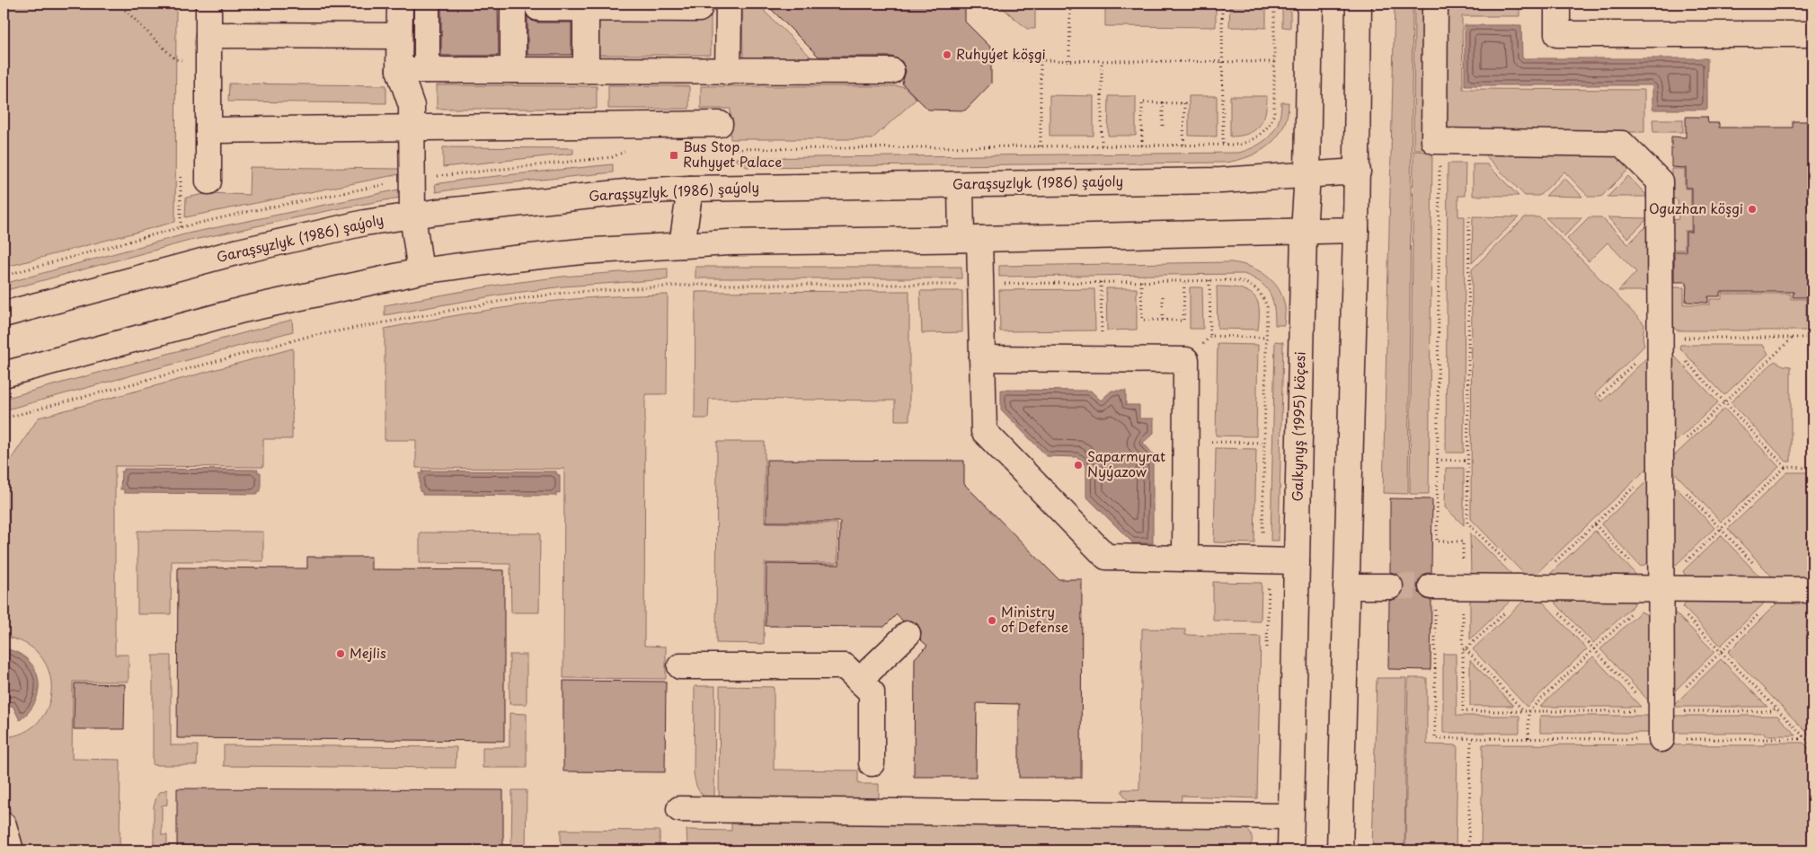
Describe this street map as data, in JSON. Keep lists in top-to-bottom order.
{
  "streets": {
    "main road": ["Garaşsyzlyk (1986) şaýoly", "Galkynyş (1995) köçesi"]
  },
  "crossings": [
    ["Garaşsyzlyk (1986) şaýoly", "Galkynyş (1995) köçesi"]
  ],
  "places": {
    "other": [
      "Ruhyýet köşgi",
      "Oguzhan köşgi",
      "Saparmyrat Nyýazow",
      "Ministry of Defense",
      "Mejlis"
    ],
    "transit": ["Bus Stop Ruhyyet Palace"]
  }
}
